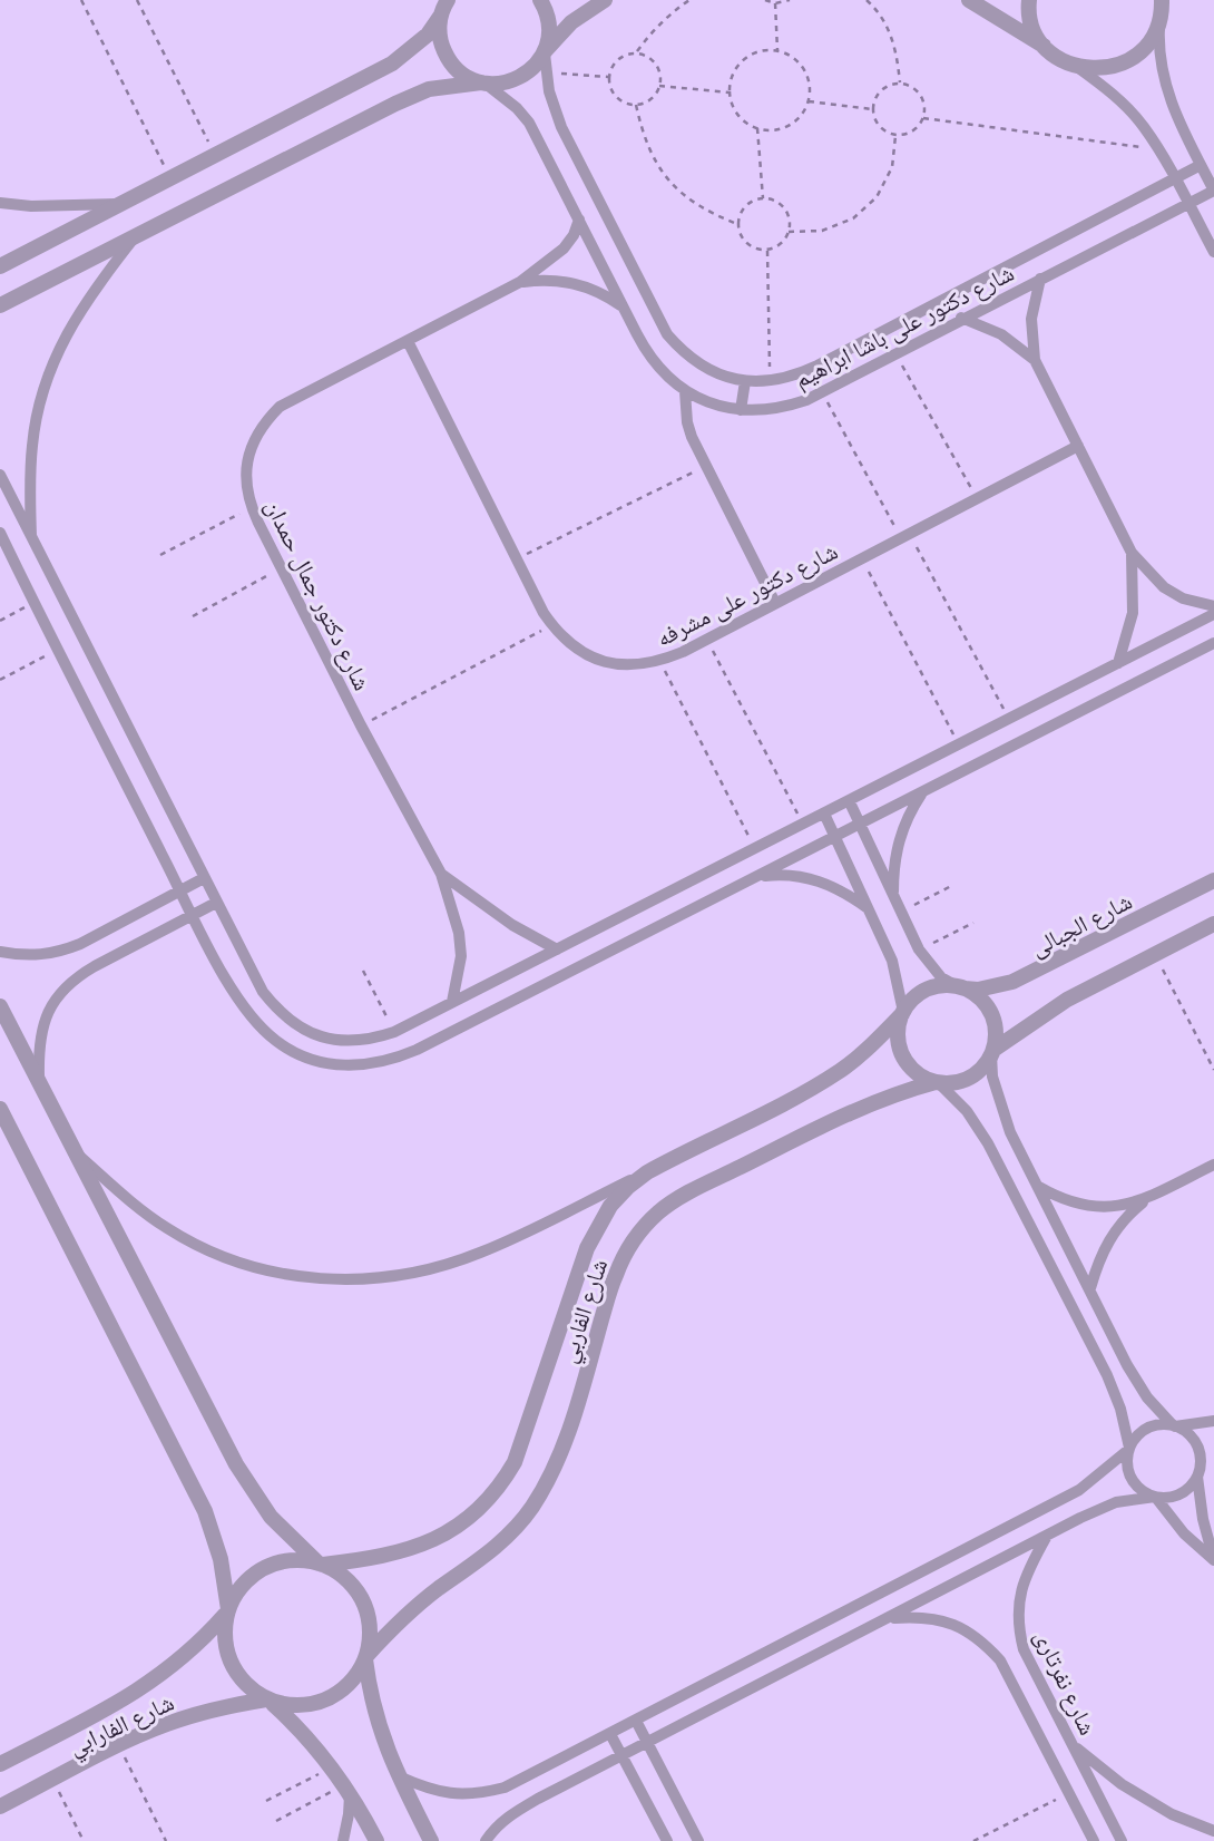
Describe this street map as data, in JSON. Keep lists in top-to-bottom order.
{
  "streets": {
    "street": [
      "شارع دكتور على باشا ابراهيم",
      "شارع دكتور على مشرفه",
      "شارع دكتور جمال حمدان",
      "شارع الجبالى",
      "شارع الفاربي",
      "شارع نفرتارى",
      "شارع الفارابي"
    ]
  },
  "crossings": [
    ["شارع دكتور على باشا ابراهيم", "شارع دكتور جمال حمدان"],
    ["شارع دكتور على مشرفه", "شارع دكتور جمال حمدان"],
    ["شارع الجبالى", "شارع الفاربي"],
    ["شارع الفاربي", "شارع الفارابي"]
  ]
}
